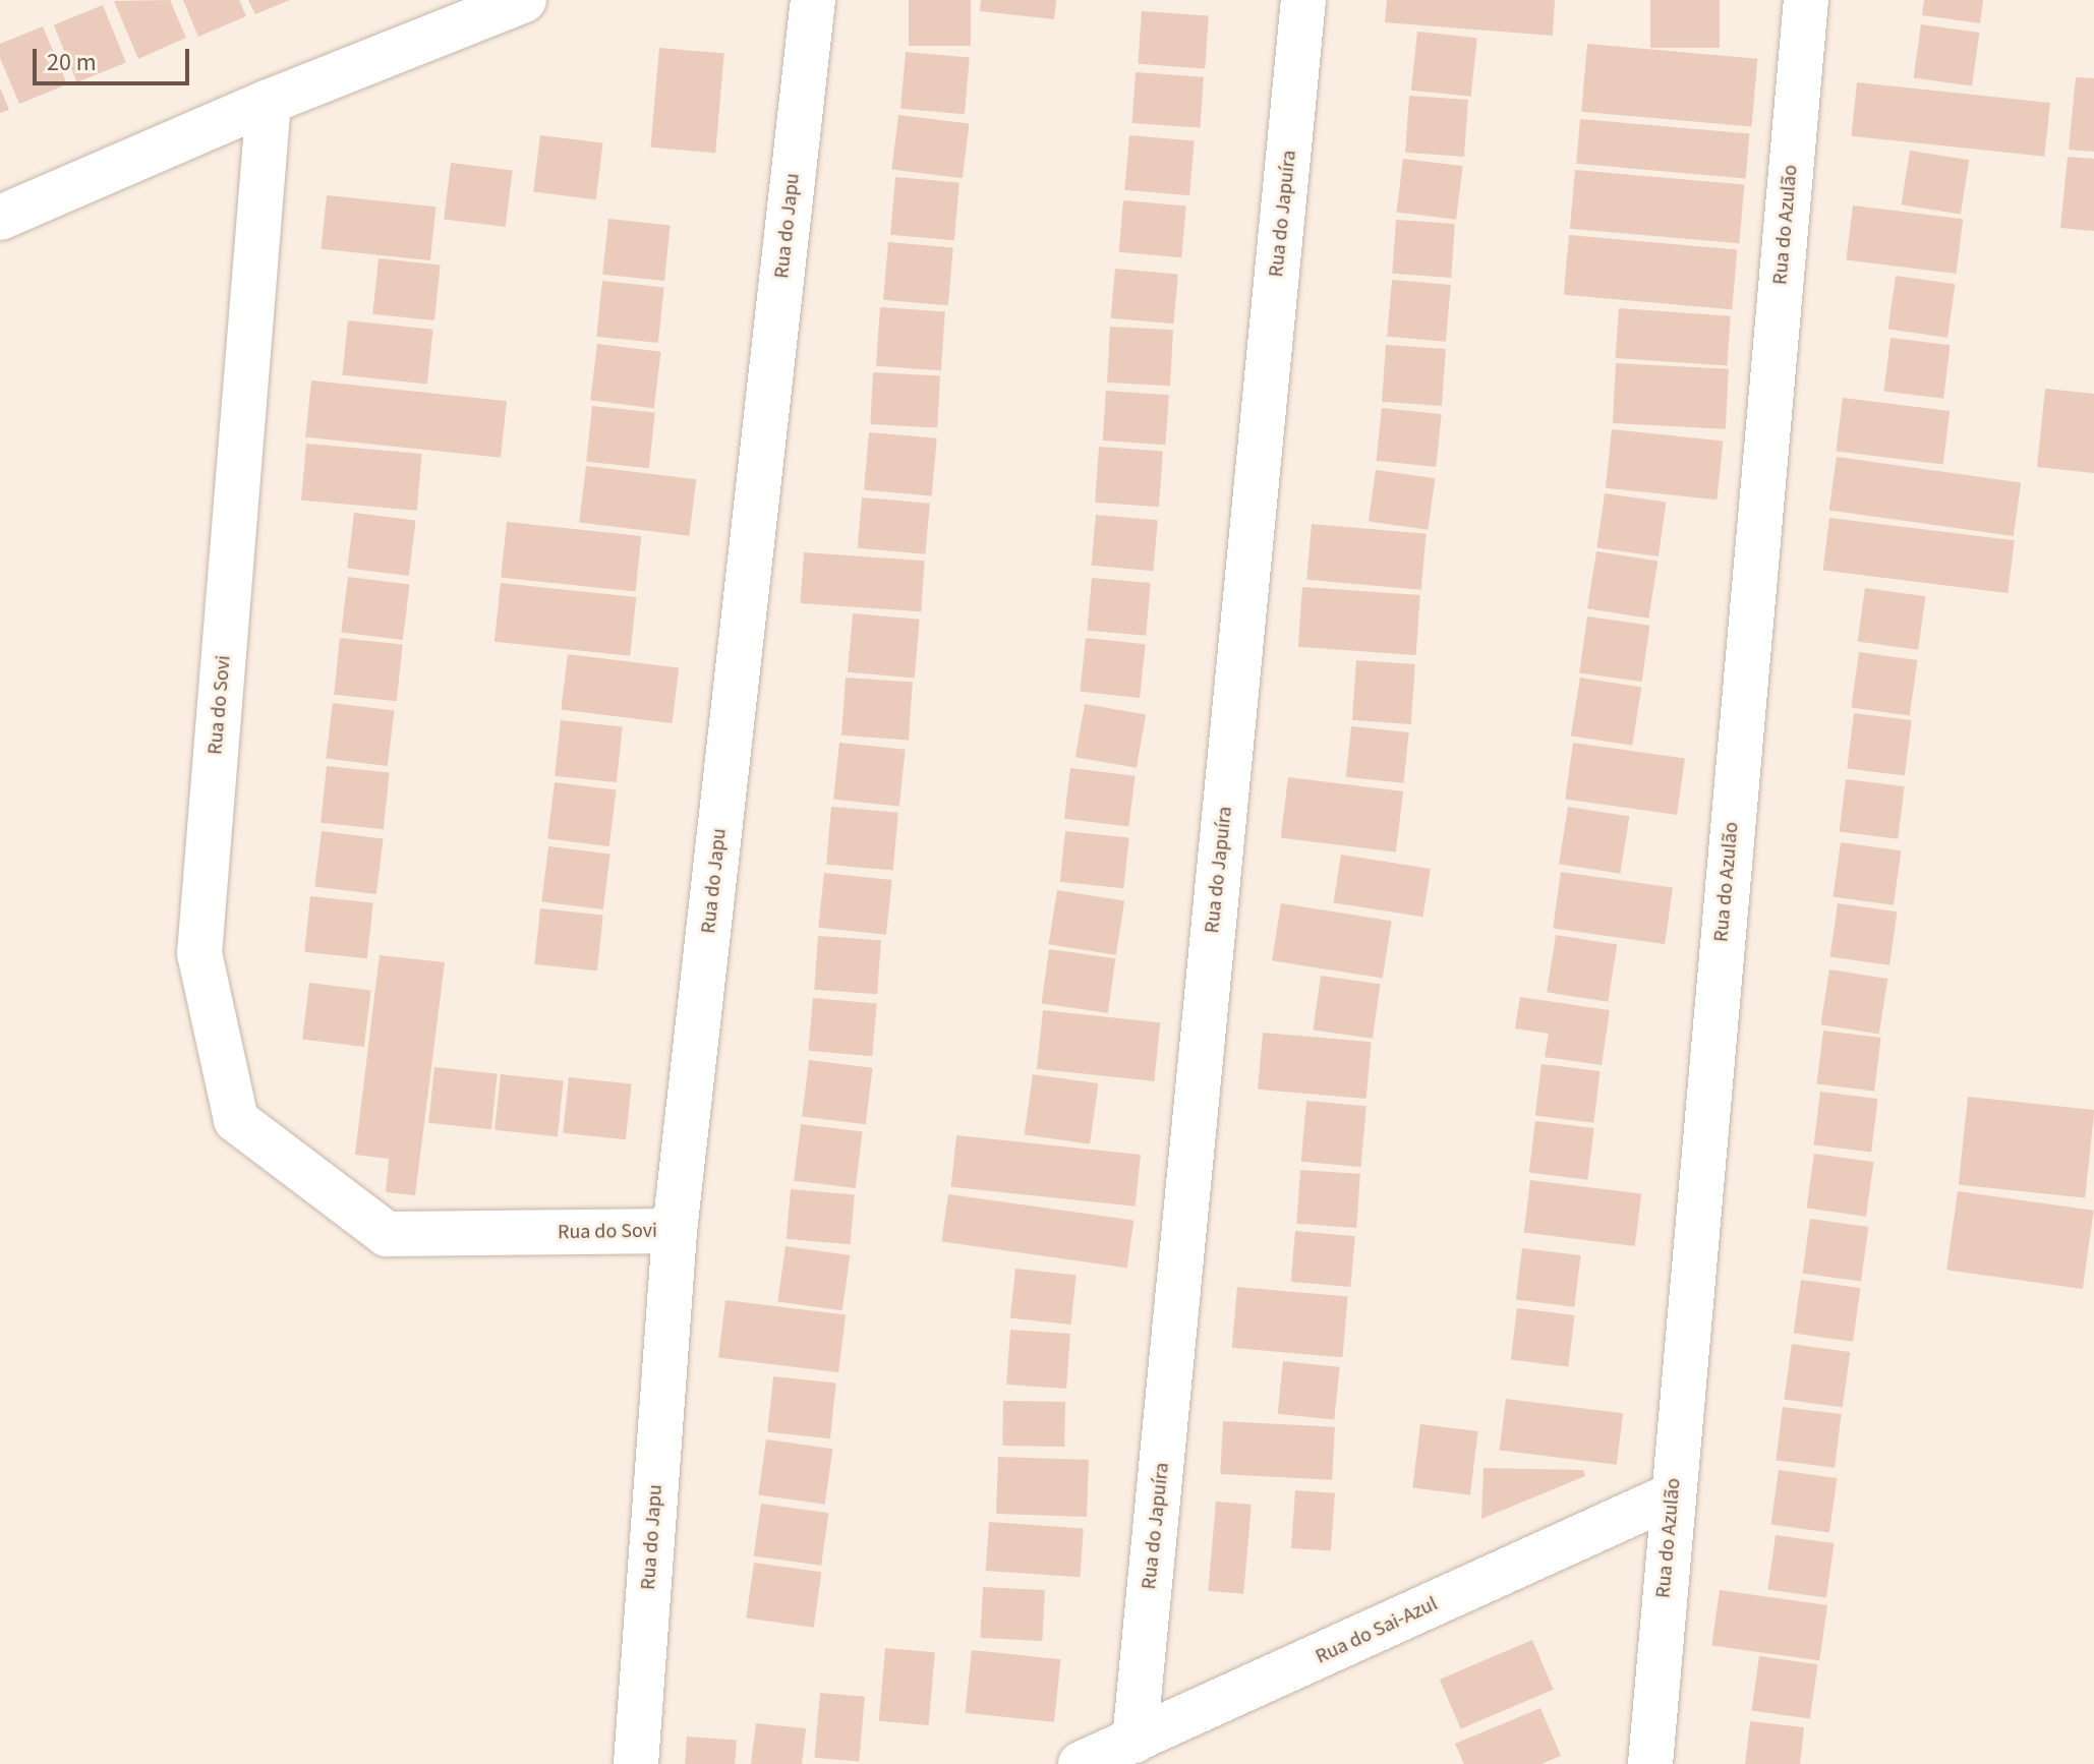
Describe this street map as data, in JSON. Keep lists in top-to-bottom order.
{
  "streets": {
    "street": [
      "Rua do Japuíra",
      "Rua do Azulão",
      "Rua do Japu",
      "Rua do Sovi",
      "Rua do Sai-Azul"
    ]
  },
  "crossings": [
    ["Rua do Japuíra", "Rua do Sai-Azul"],
    ["Rua do Azulão", "Rua do Sai-Azul"],
    ["Rua do Japu", "Rua do Sovi"]
  ],
  "scale_bar": "20 m"
}
